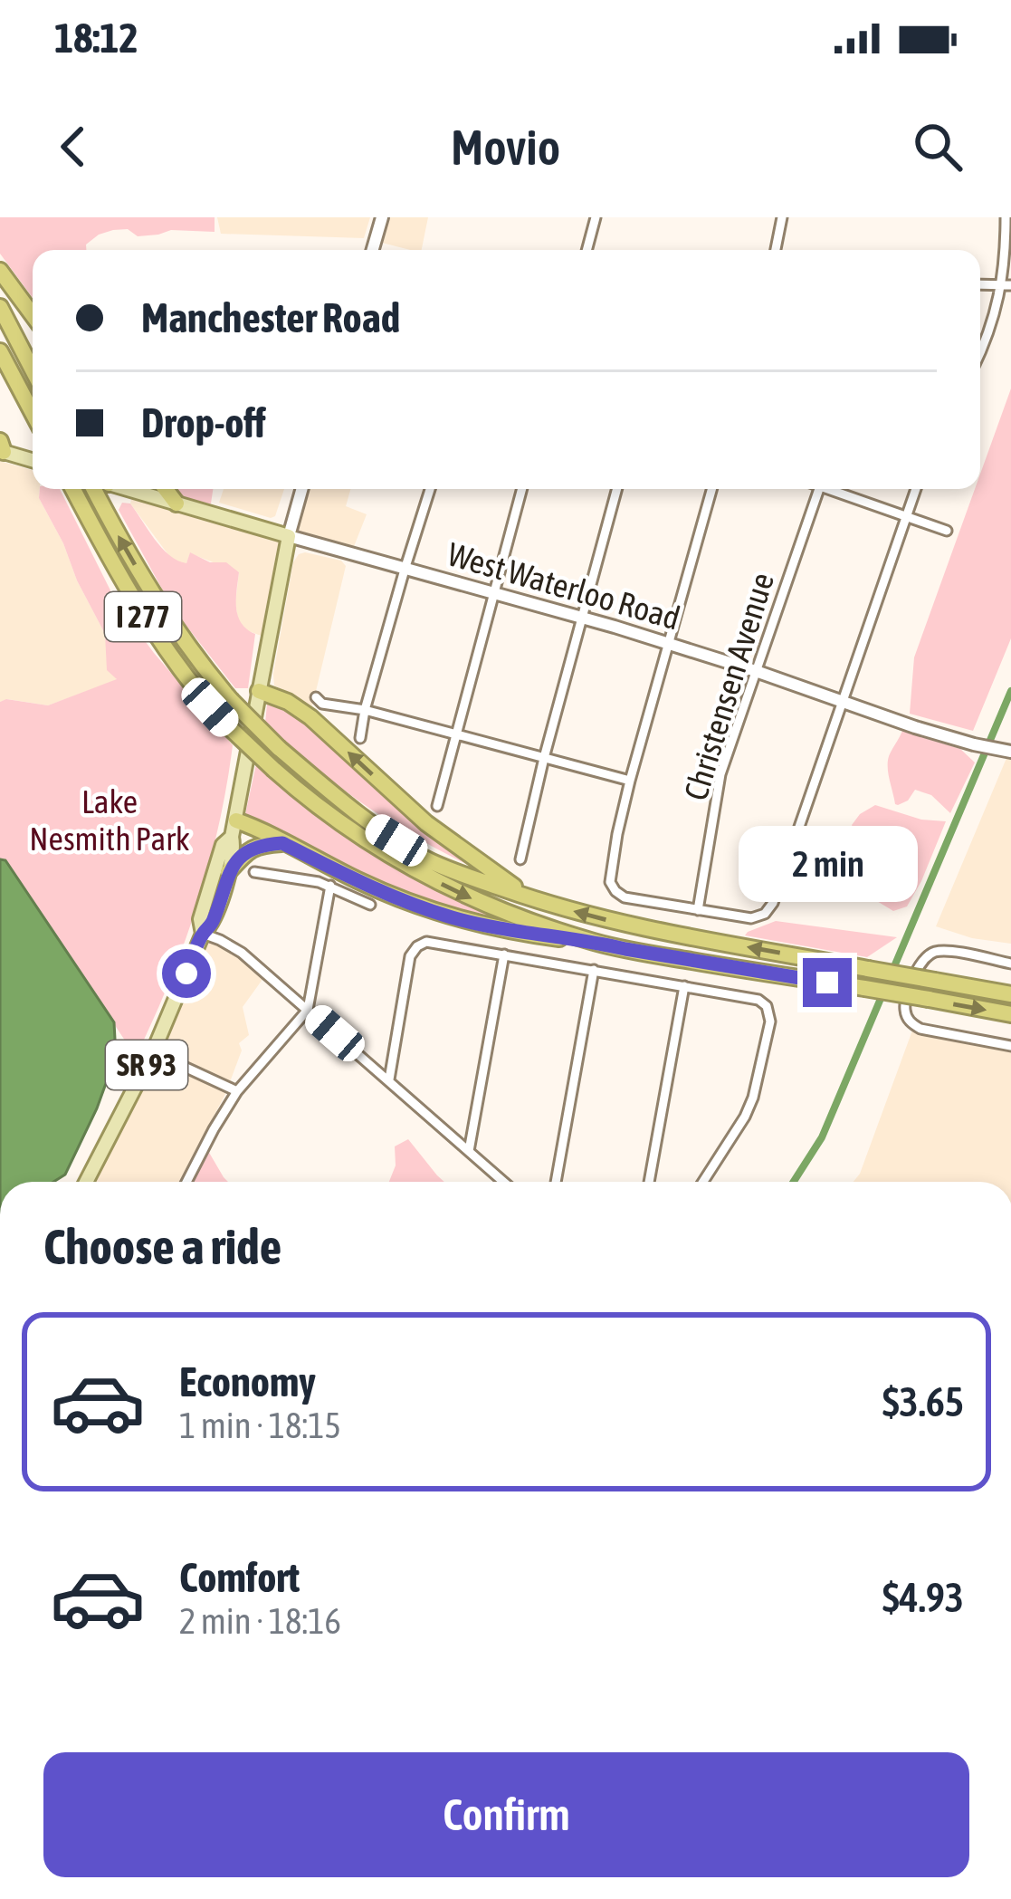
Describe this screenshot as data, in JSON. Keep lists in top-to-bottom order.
{
  "streets": {
    "highway": ["I 277"],
    "main road": ["West Waterloo Road", "SR 93"],
    "street": ["Christensen Avenue"]
  },
  "crossings": [
    ["West Waterloo Road", "Christensen Avenue"],
    ["West Waterloo Road", "SR 93"]
  ],
  "parks": ["Lake Nesmith Park"],
  "page": {
    "status": "18:12",
    "header": "Movio",
    "banner": ["Manchester Road", "Drop-off"],
    "bubble": "2 min",
    "heading": "Choose a ride",
    "list": [
      {
        "name": "Economy",
        "note": "1 min · 18:15",
        "value": "$3.65"
      },
      {
        "name": "Comfort",
        "note": "2 min · 18:16",
        "value": "$4.93"
      }
    ],
    "buttons": "Confirm"
  }
}
